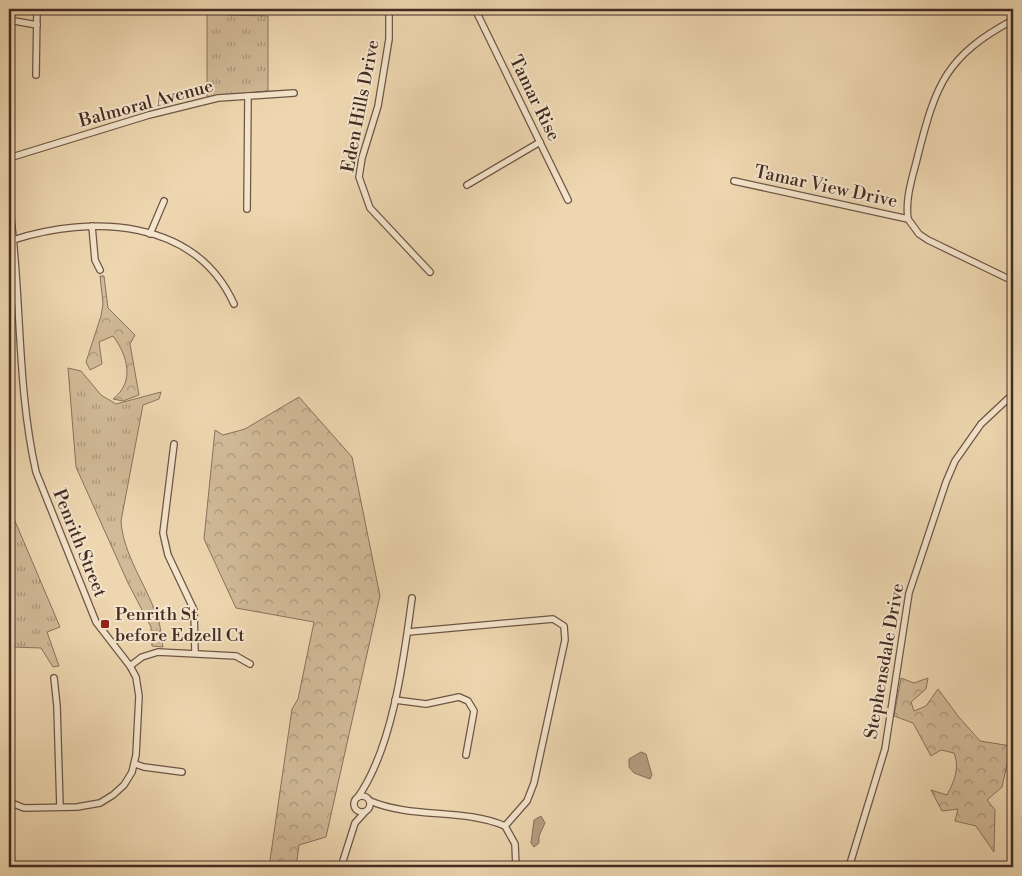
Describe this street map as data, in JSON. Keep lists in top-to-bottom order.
{
  "streets": {
    "street": [
      "Tamar Rise",
      "Balmoral Avenue",
      "Eden Hills Drive",
      "Tamar View Drive",
      "Penrith Street",
      "Stephensdale Drive"
    ]
  },
  "places": {
    "transit": ["Penrith St before Edzell Ct"]
  }
}
